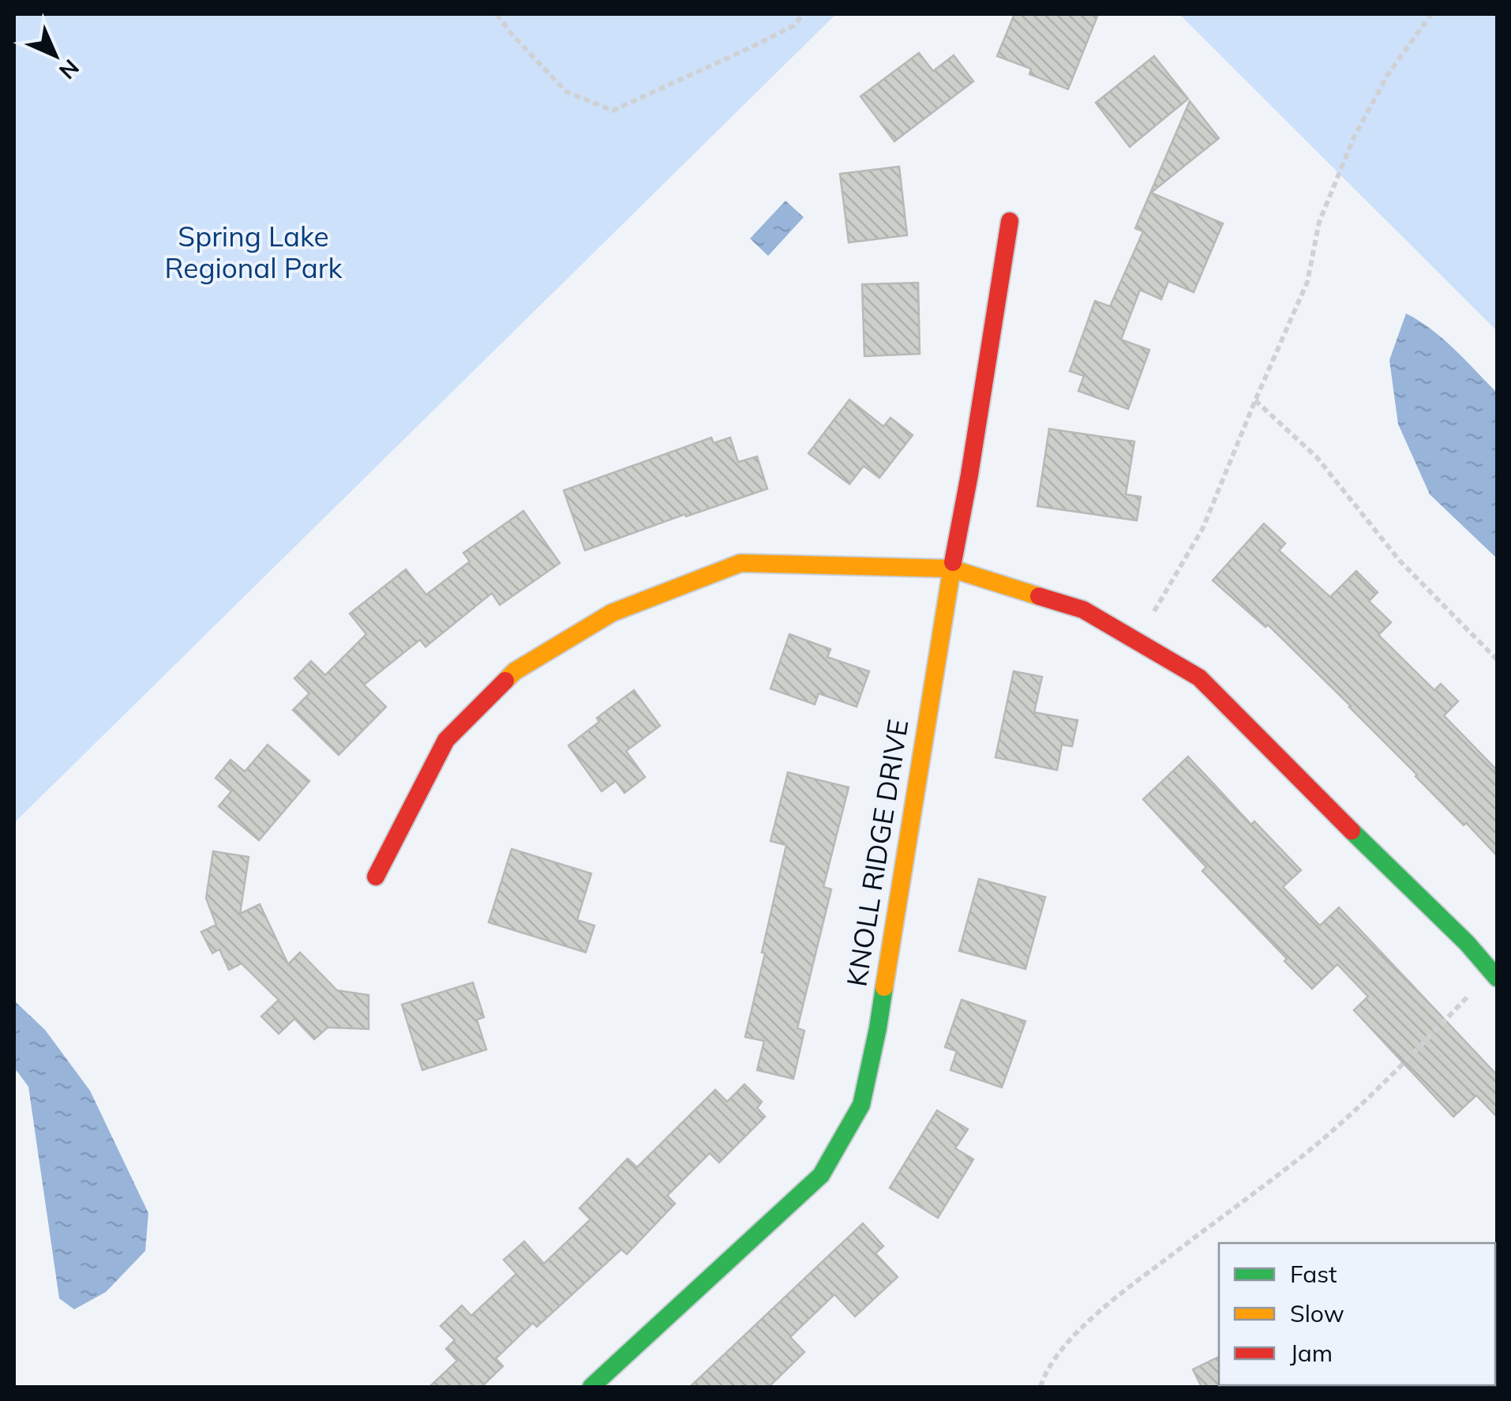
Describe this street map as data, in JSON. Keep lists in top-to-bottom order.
{
  "streets": {
    "street": ["KNOLL RIDGE DRIVE"]
  },
  "parks": ["Spring Lake Regional Park"],
  "legend": ["Fast", "Slow", "Jam"],
  "north": "bottom right"
}
